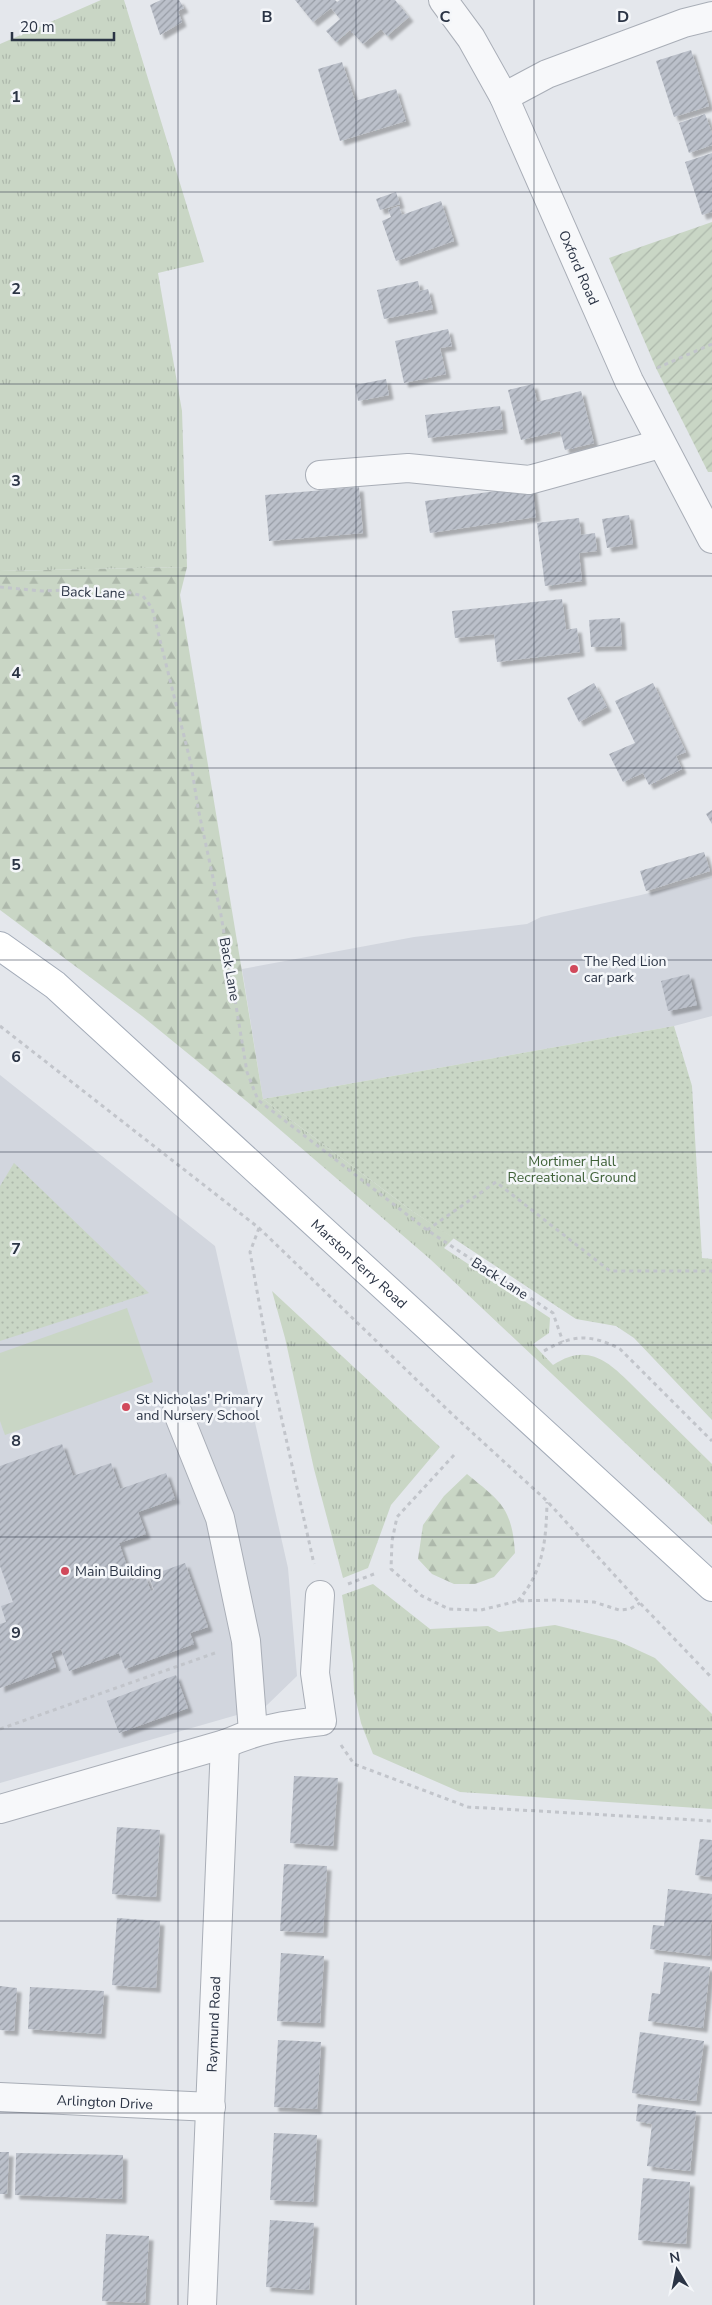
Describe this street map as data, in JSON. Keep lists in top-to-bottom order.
{
  "streets": {
    "main road": ["Marston Ferry Road"],
    "street": ["Oxford Road", "Raymund Road", "Arlington Drive"],
    "path": ["Back Lane"]
  },
  "crossings": [
    ["Raymund Road", "Arlington Drive"]
  ],
  "parks": ["Mortimer Hall Recreational Ground"],
  "places": ["The Red Lion car park", "St Nicholas' Primary and Nursery School", "Main Building"],
  "scale_bar": "20 m",
  "north": "top",
  "grid": {
    "columns": ["B", "C", "D"],
    "rows": [
      "1",
      "2",
      "3",
      "4",
      "5",
      "6",
      "7",
      "8",
      "9"
    ]
  }
}
